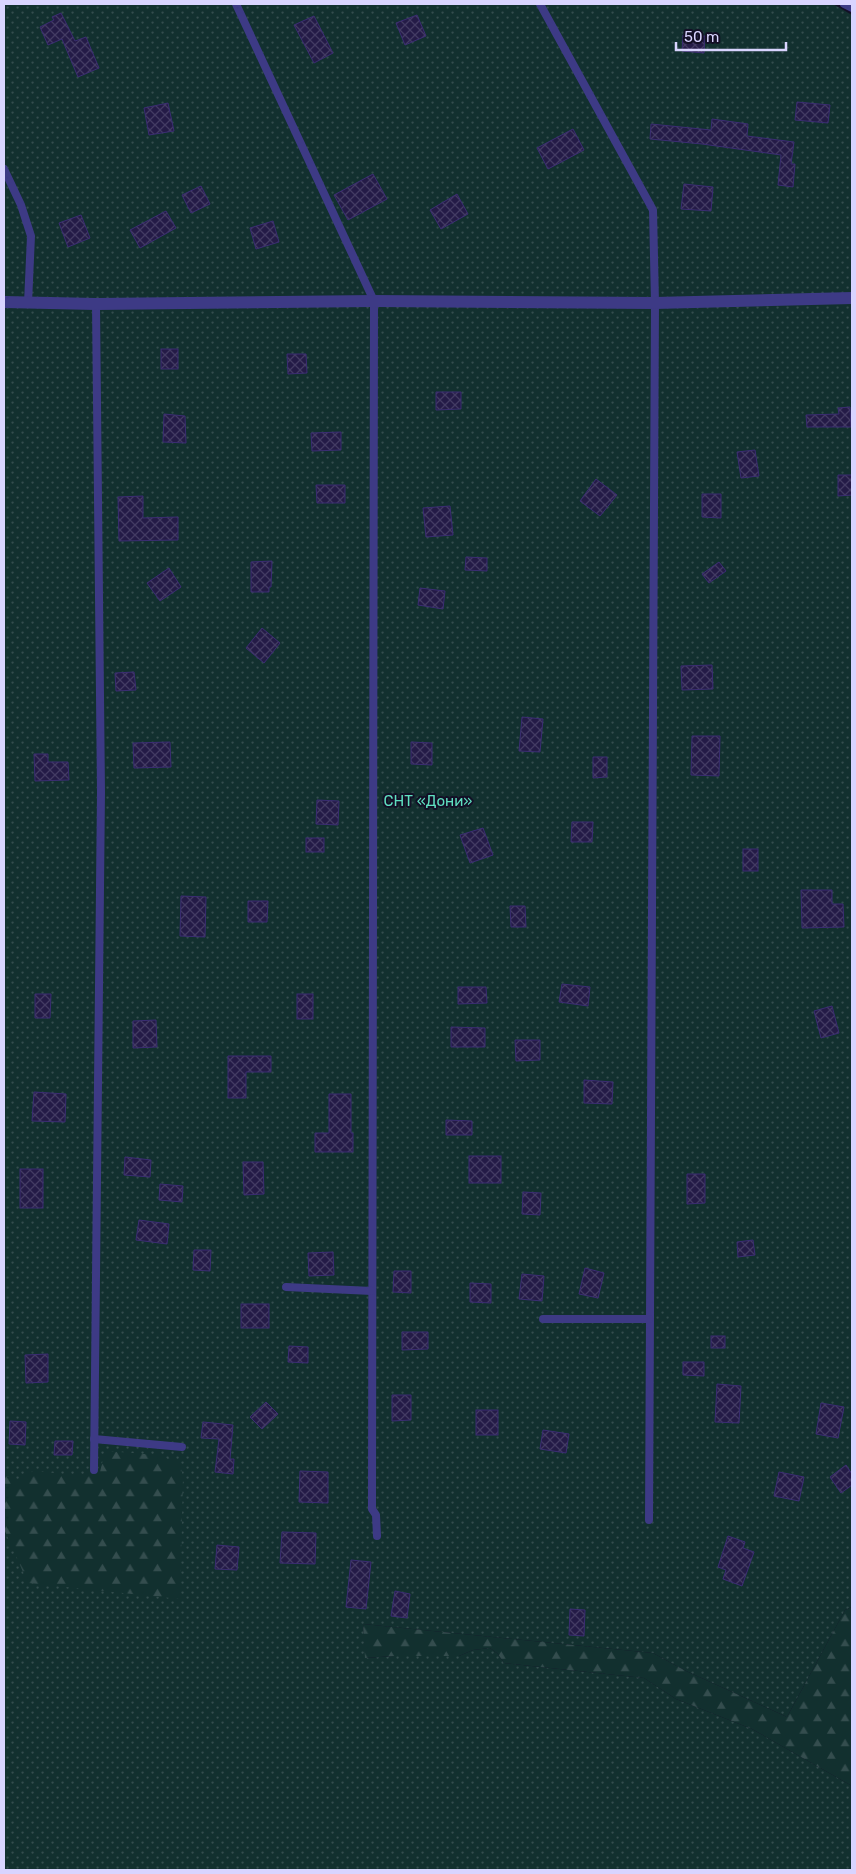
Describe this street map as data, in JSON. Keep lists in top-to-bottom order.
{
  "parks": ["СНТ «Дони»"],
  "scale_bar": "50 m"
}
